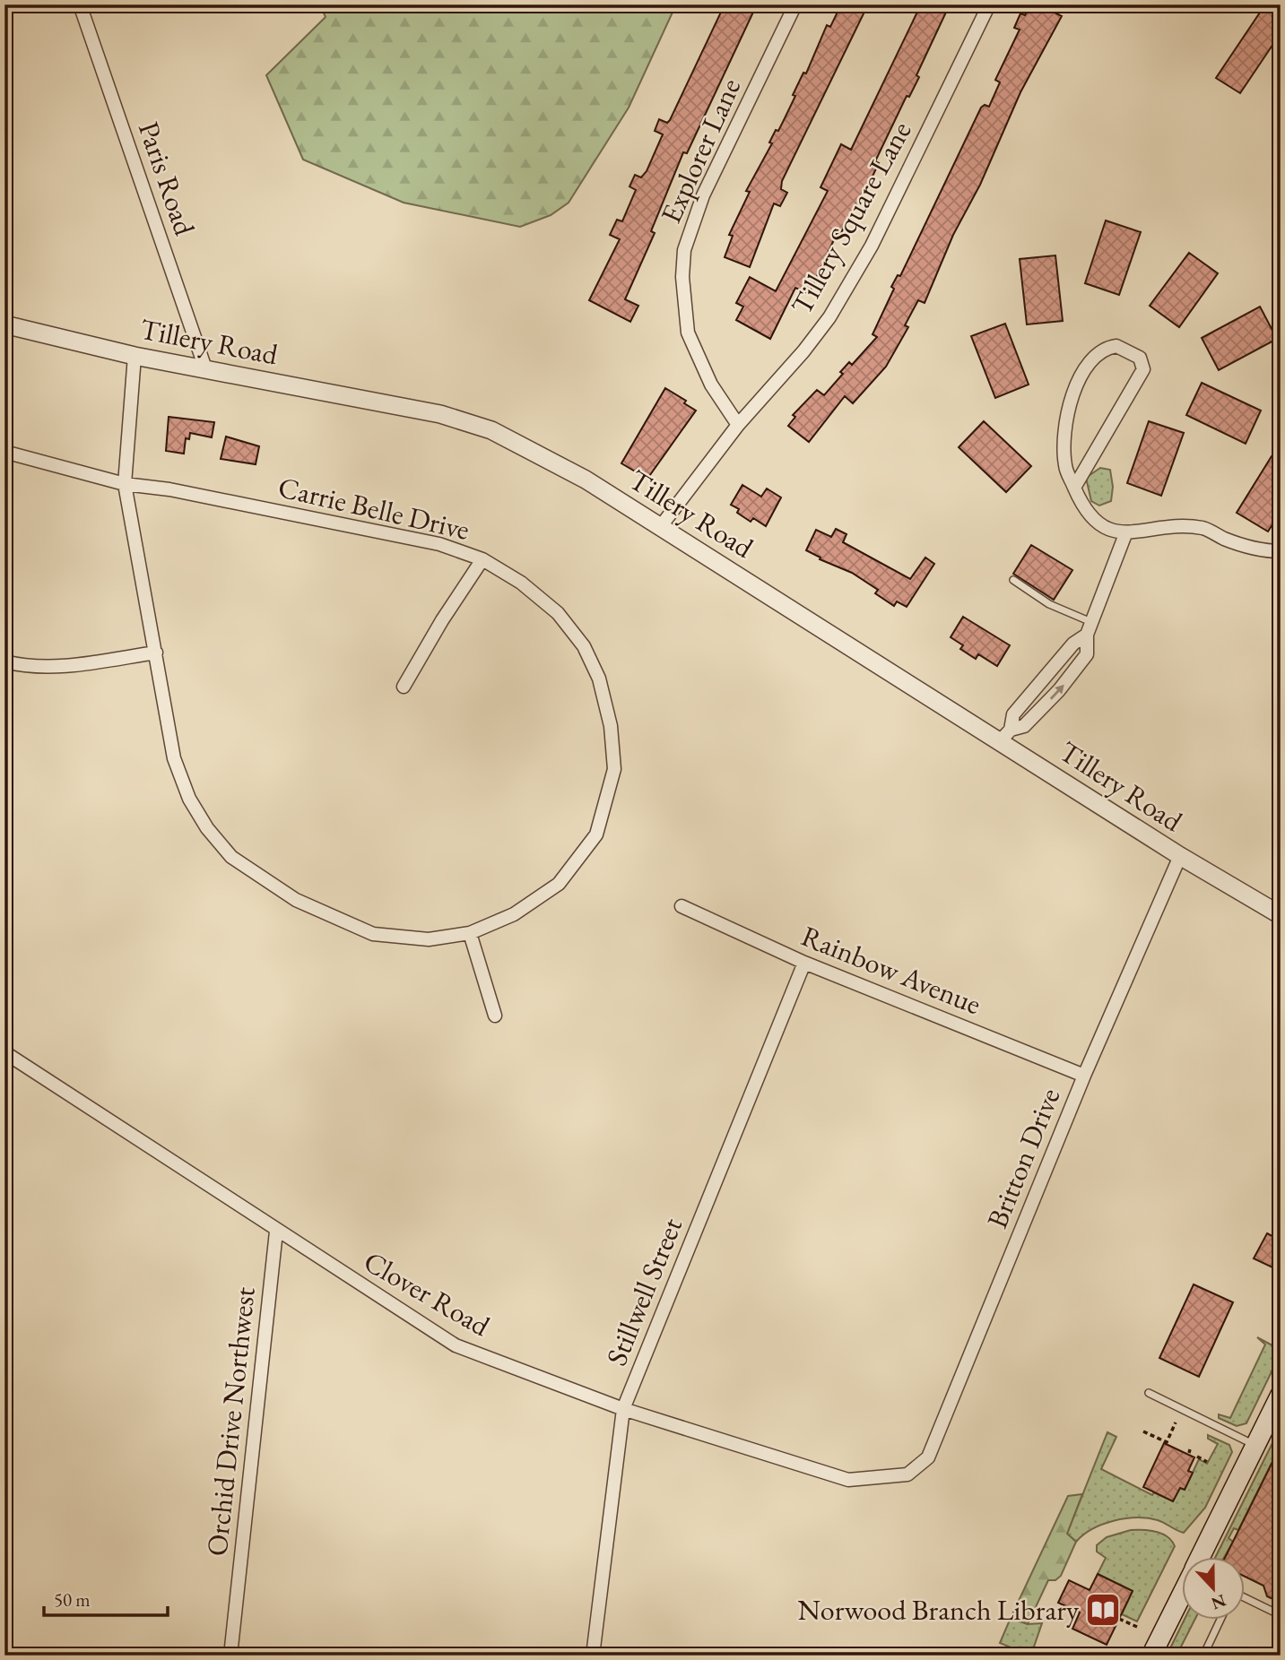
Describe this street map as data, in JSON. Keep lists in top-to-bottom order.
{
  "streets": {
    "street": [
      "Explorer Lane",
      "Paris Road",
      "Tillery Square Lane",
      "Tillery Road",
      "Carrie Belle Drive",
      "Rainbow Avenue",
      "Britton Drive",
      "Stillwell Street",
      "Clover Road",
      "Orchid Drive Northwest"
    ]
  },
  "crossings": [
    ["Explorer Lane", "Tillery Square Lane"],
    ["Paris Road", "Tillery Road"],
    ["Tillery Square Lane", "Tillery Road"],
    ["Tillery Road", "Carrie Belle Drive"],
    ["Tillery Road", "Britton Drive"],
    ["Rainbow Avenue", "Britton Drive"],
    ["Rainbow Avenue", "Stillwell Street"],
    ["Britton Drive", "Clover Road"],
    ["Stillwell Street", "Clover Road"],
    ["Clover Road", "Orchid Drive Northwest"]
  ],
  "places": {
    "library": ["Norwood Branch Library"]
  },
  "scale_bar": "50 m",
  "north": "bottom"
}
